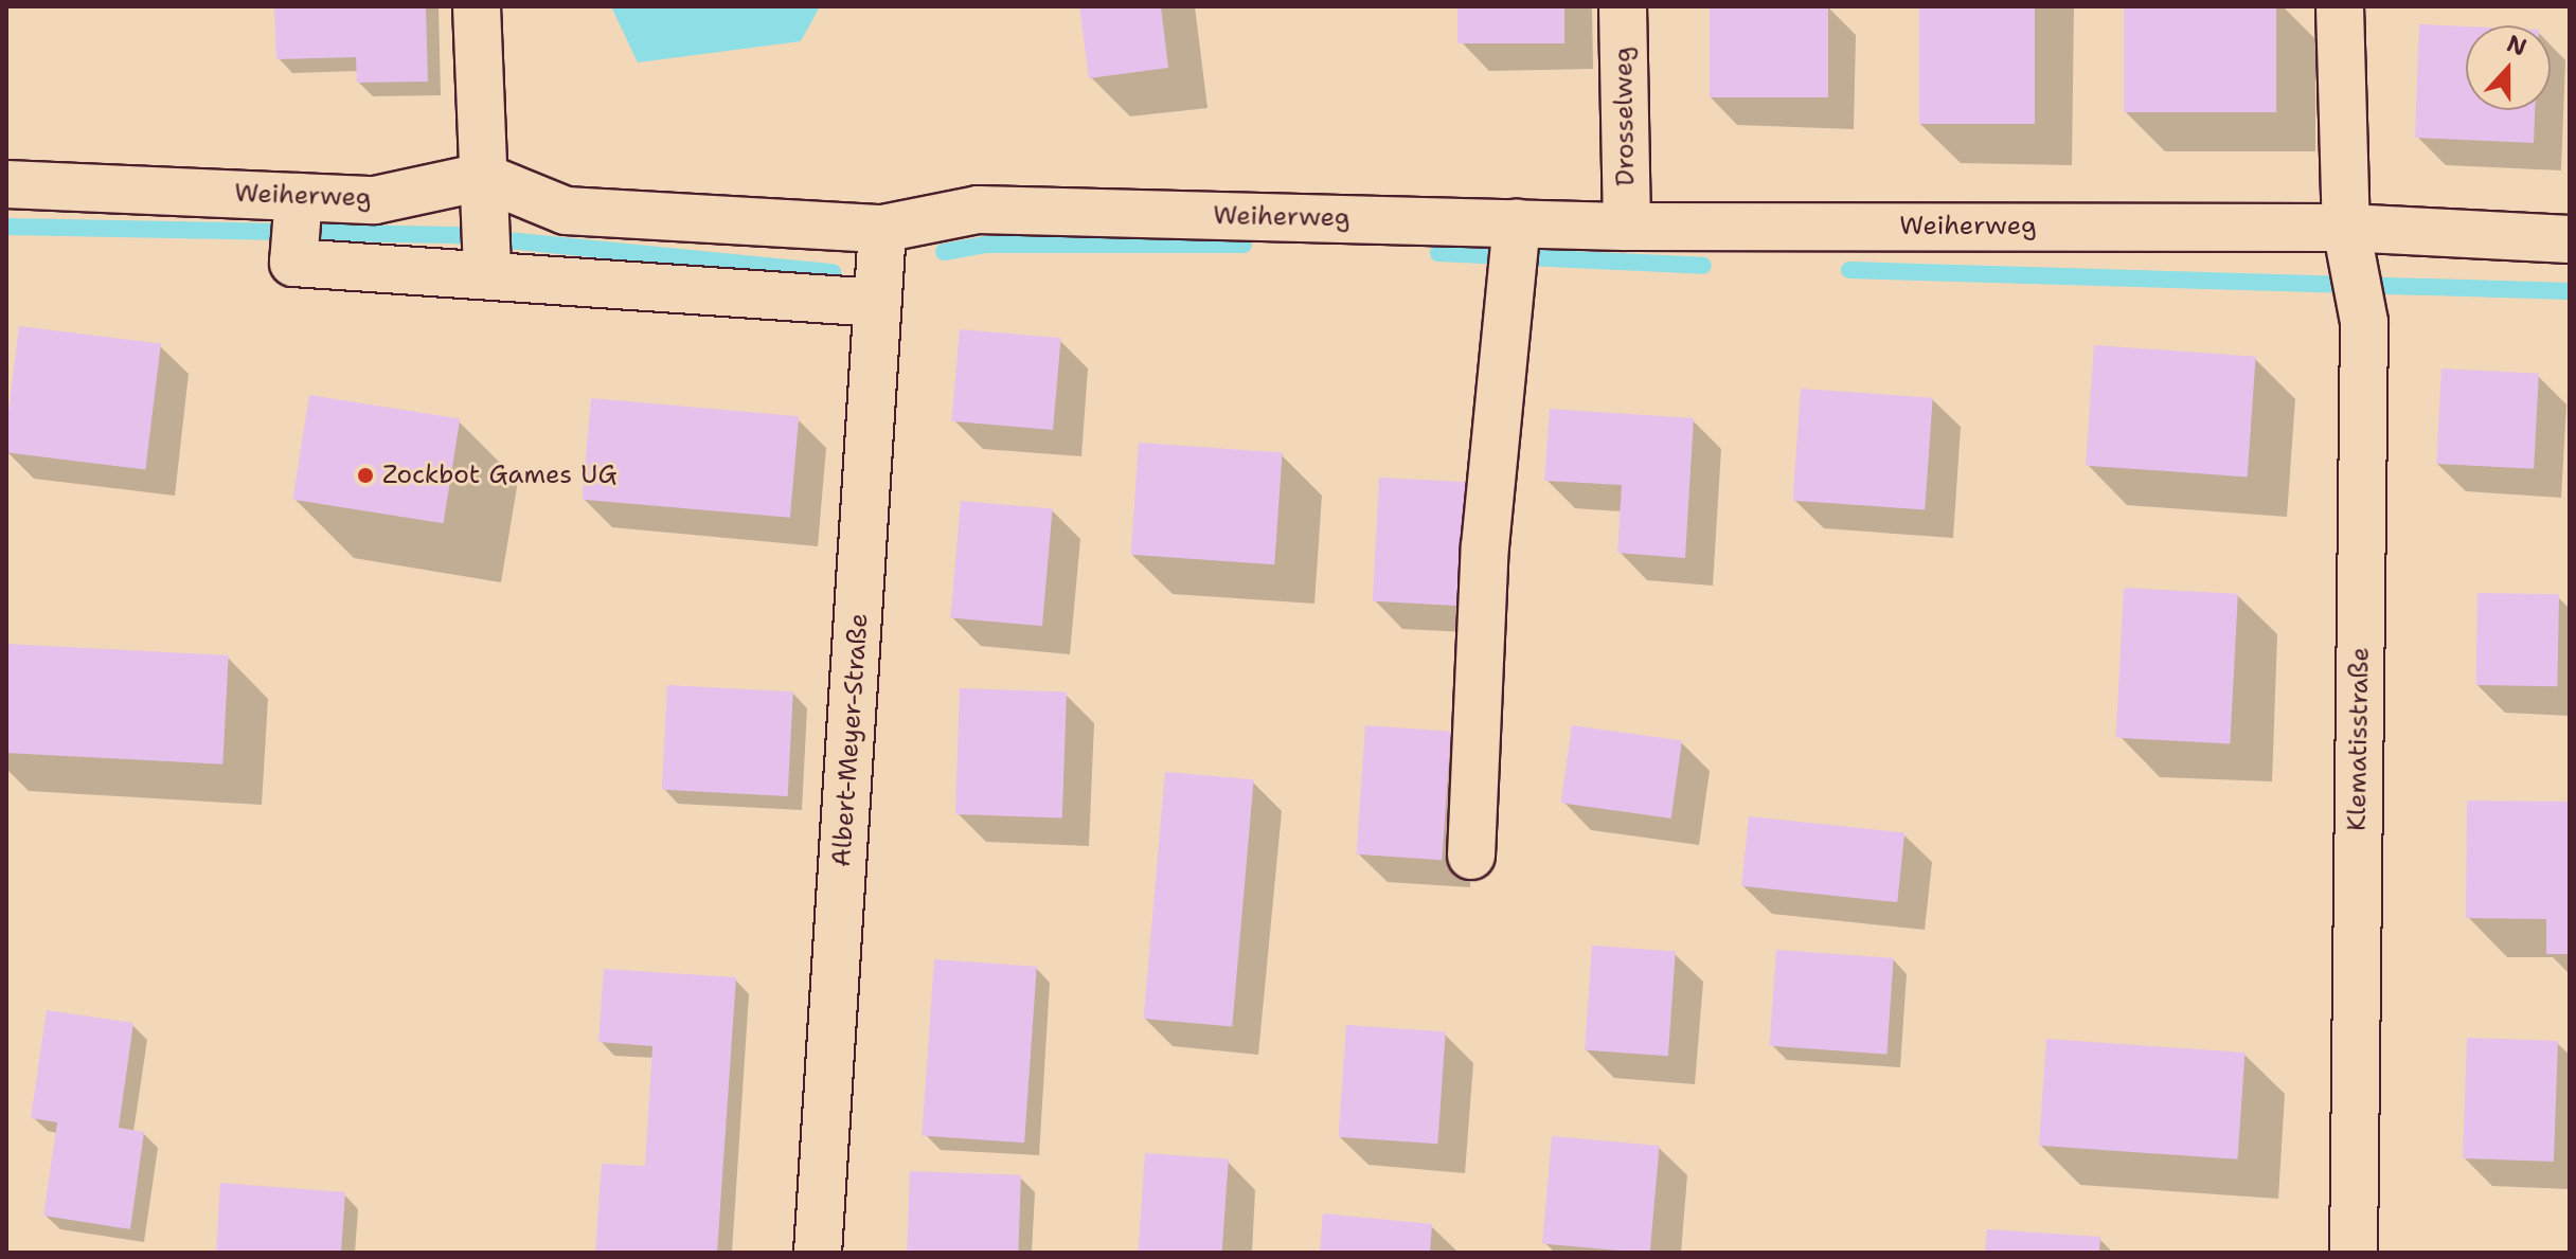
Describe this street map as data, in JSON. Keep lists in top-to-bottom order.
{
  "streets": {
    "street": [
      "Drosselweg",
      "Weiherweg",
      "Klematisstraße",
      "Albert-Meyer-Straße"
    ]
  },
  "crossings": [
    ["Drosselweg", "Weiherweg"],
    ["Weiherweg", "Klematisstraße"],
    ["Weiherweg", "Albert-Meyer-Straße"]
  ],
  "places": ["Zockbot Games UG"],
  "north": "top"
}
